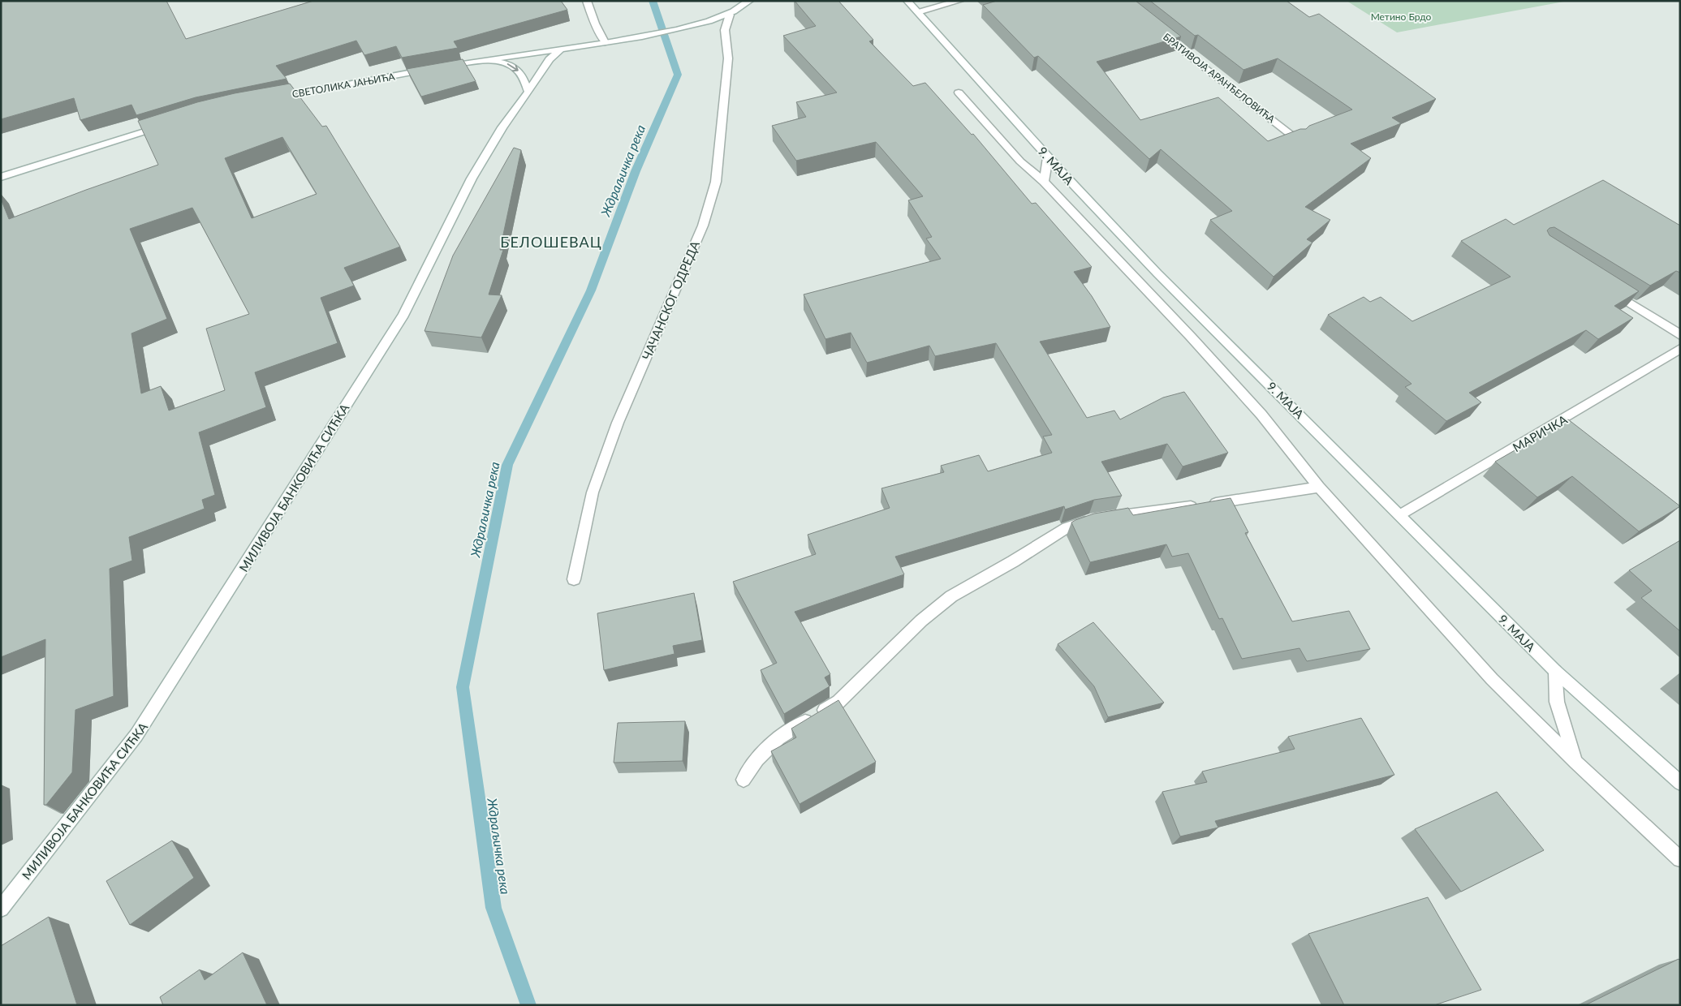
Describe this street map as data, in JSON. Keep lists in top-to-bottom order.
{
  "streets": {
    "street": [
      "БРАТИВОЈА АРАНЂЕЛОВИЋА",
      "СВЕТОЛИКА ЈАЊИЋА",
      "9. МАЈА",
      "ЧАЧАНСКОГ ОДРЕДА",
      "МАРИЧКА",
      "МИЛИВОЈА БАНКОВИЋА СИЋКА"
    ]
  },
  "crossings": [
    ["СВЕТОЛИКА ЈАЊИЋА", "ЧАЧАНСКОГ ОДРЕДА"],
    ["СВЕТОЛИКА ЈАЊИЋА", "МИЛИВОЈА БАНКОВИЋА СИЋКА"],
    ["9. МАЈА", "МАРИЧКА"]
  ],
  "districts": ["БЕЛОШЕВАЦ"],
  "water": ["Ждраљичка река"],
  "parks": ["Метино Брдо"]
}
